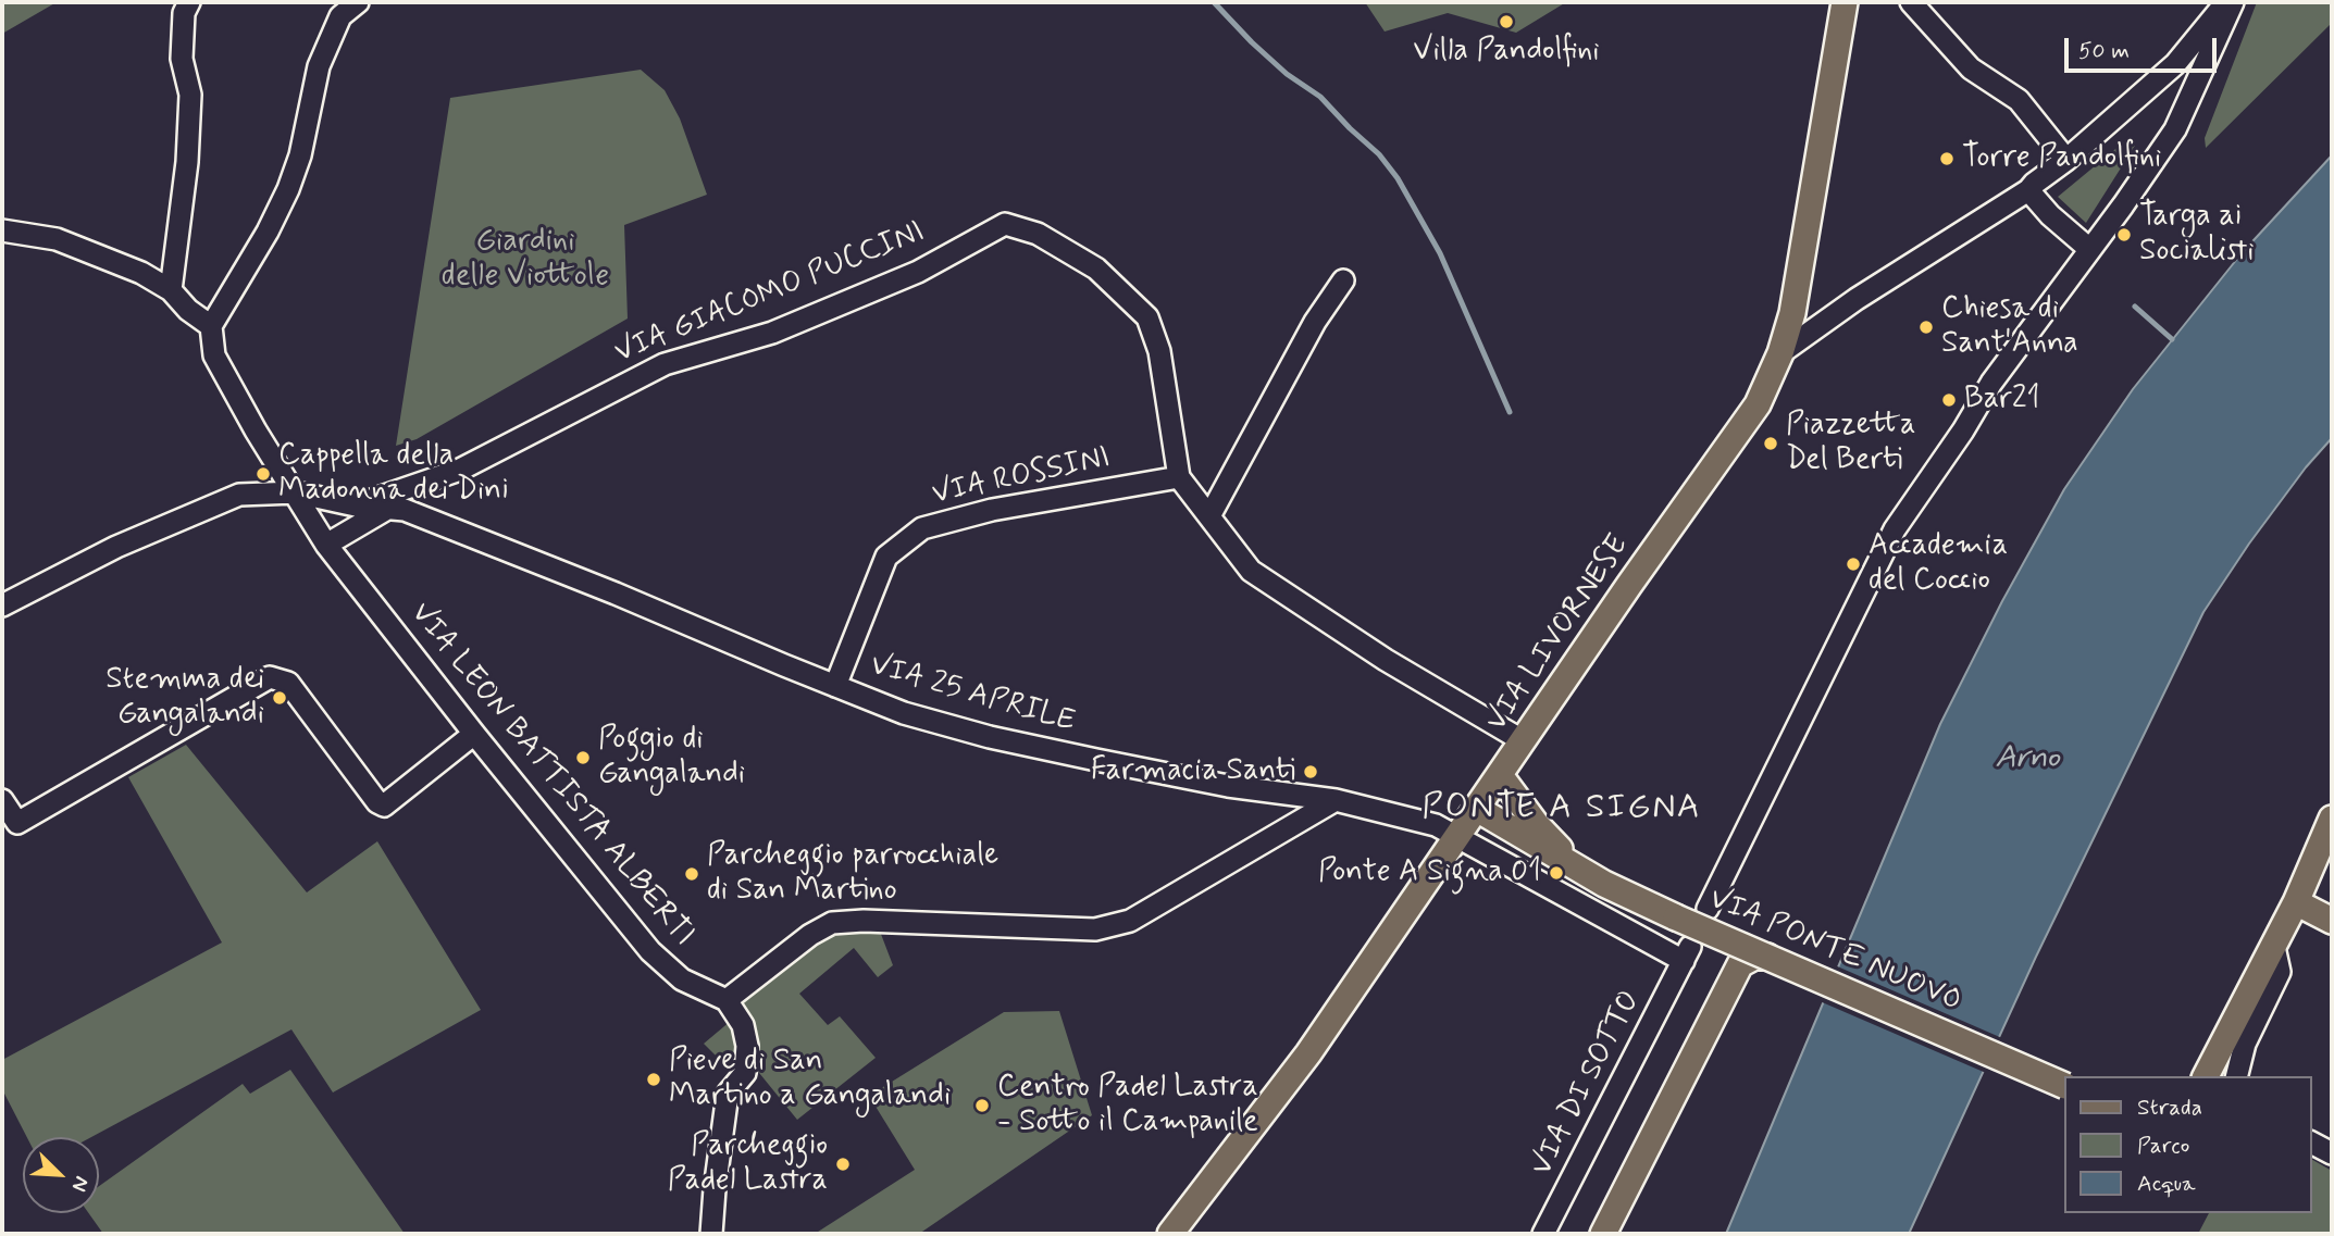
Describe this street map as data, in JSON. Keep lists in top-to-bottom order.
{
  "streets": {
    "main road": ["VIA LIVORNESE", "VIA PONTE NUOVO"],
    "street": [
      "VIA GIACOMO PUCCINI",
      "VIA ROSSINI",
      "VIA 25 APRILE",
      "VIA LEON BATTISTA ALBERTI",
      "VIA DI SOTTO"
    ]
  },
  "crossings": [
    ["VIA GIACOMO PUCCINI", "VIA ROSSINI"],
    ["VIA GIACOMO PUCCINI", "VIA LIVORNESE"],
    ["VIA GIACOMO PUCCINI", "VIA 25 APRILE"],
    ["VIA ROSSINI", "VIA 25 APRILE"],
    ["VIA LIVORNESE", "VIA 25 APRILE"],
    ["VIA LIVORNESE", "VIA PONTE NUOVO"],
    ["VIA 25 APRILE", "VIA LEON BATTISTA ALBERTI"],
    ["VIA 25 APRILE", "VIA DI SOTTO"]
  ],
  "districts": ["PONTE A SIGNA"],
  "water": ["Arno"],
  "parks": ["Giardini delle Viottole"],
  "places": [
    "Villa Pandolfini",
    "Torre Pandolfini",
    "Targa ai Socialisti",
    "Chiesa di Sant'Anna",
    "Bar21",
    "Piazzetta Del Berti",
    "Cappella della Madonna dei Dini",
    "Accademia del Coccio",
    "Stemma dei Gangalandi",
    "Poggio di Gangalandi",
    "Farmacia Santi",
    "Ponte A Signa 01",
    "Parcheggio parrocchiale di San Martino",
    "Pieve di San Martino a Gangalandi",
    "Centro Padel Lastra - Sotto il Campanile",
    "Parcheggio Padel Lastra"
  ],
  "legend": ["Strada", "Parco", "Acqua"],
  "scale_bar": "50 m",
  "north": "bottom right"
}
